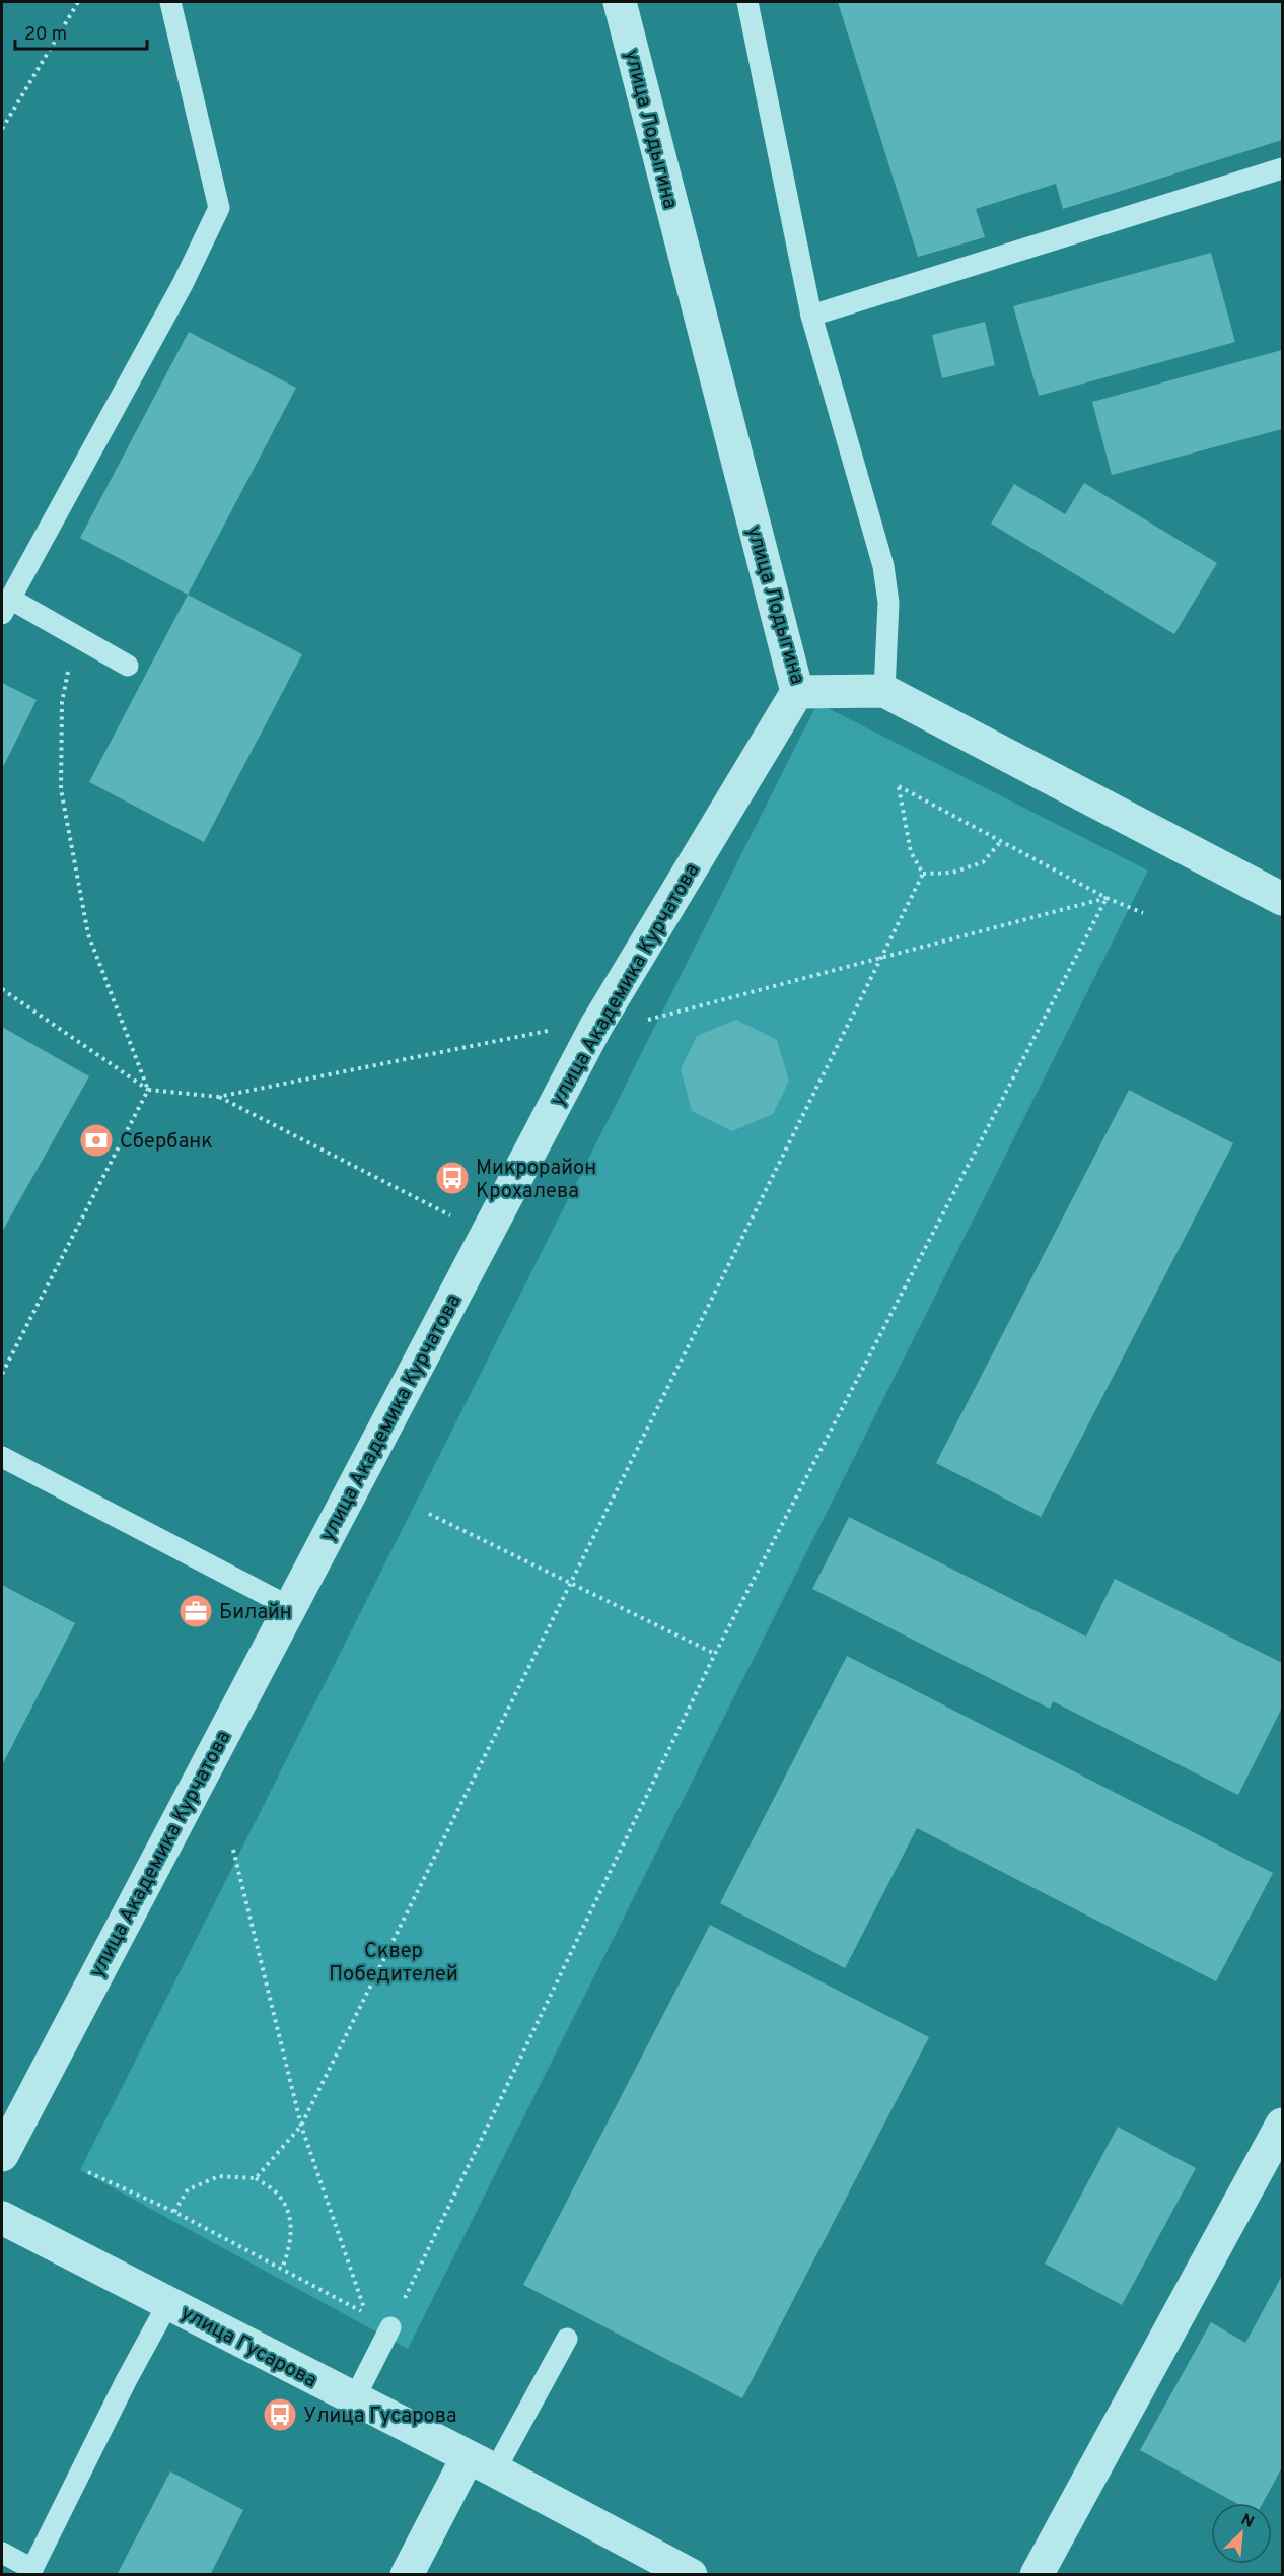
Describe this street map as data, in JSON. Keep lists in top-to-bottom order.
{
  "streets": {
    "street": ["улица Лодыгина", "улица Академика Курчатова", "улица Гусарова"]
  },
  "crossings": [
    ["улица Лодыгина", "улица Академика Курчатова"]
  ],
  "parks": ["Сквер Победителей"],
  "places": {
    "bank": ["Сбербанк"],
    "bus stop": ["Микрорайон Крохалева", "Улица Гусарова"],
    "office": ["Билайн"]
  },
  "scale_bar": "20 m",
  "north": "top right"
}
